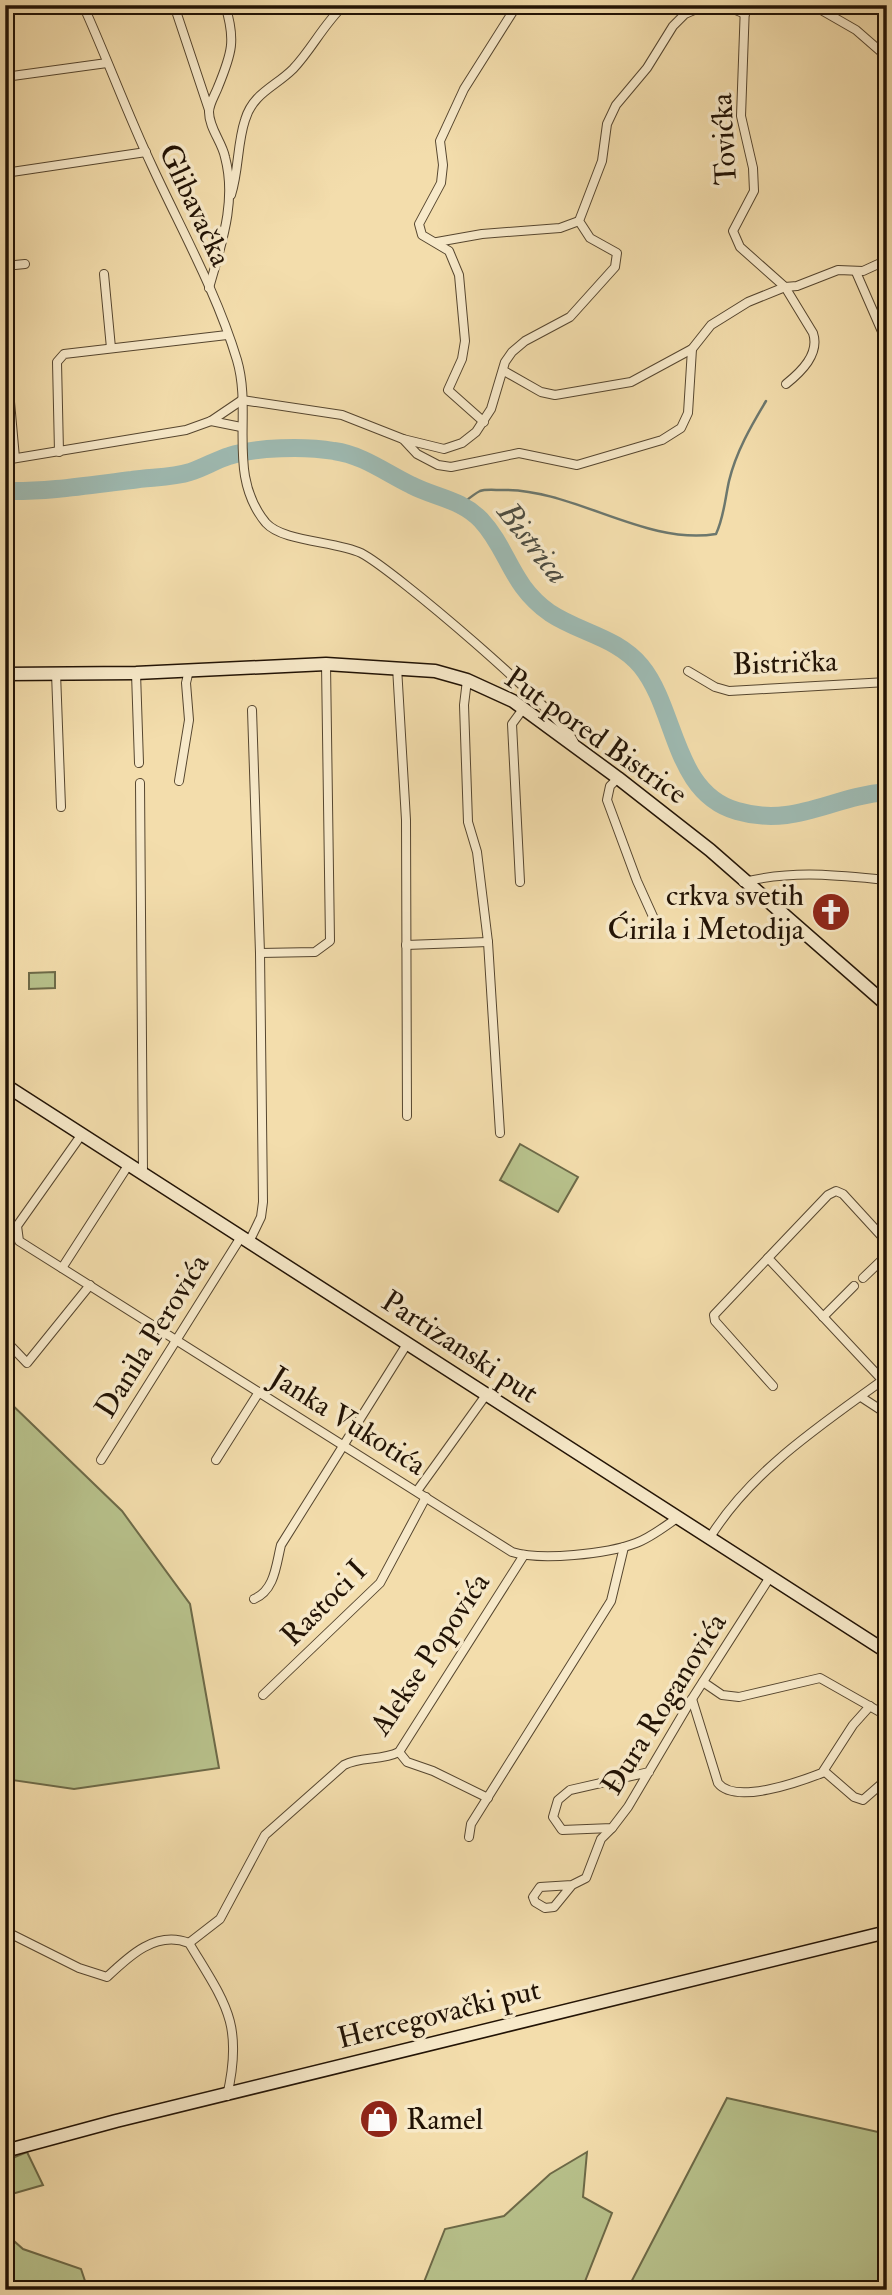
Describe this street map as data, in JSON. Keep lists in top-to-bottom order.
{
  "streets": {
    "street": [
      "Tovićka",
      "Glibavačka",
      "Bistrička",
      "Put pored Bistrice",
      "Danila Perovića",
      "Partizanski put",
      "Janka Vukotića",
      "Rastoci I",
      "Alekse Popovića",
      "Đura Roganovića",
      "Hercegovački put"
    ]
  },
  "crossings": [
    ["Glibavačka", "Put pored Bistrice"],
    ["Danila Perovića", "Partizanski put"],
    ["Danila Perovića", "Janka Vukotića"],
    ["Partizanski put", "Janka Vukotića"],
    ["Partizanski put", "Đura Roganovića"],
    ["Janka Vukotića", "Rastoci I"],
    ["Janka Vukotića", "Alekse Popovića"]
  ],
  "water": ["Bistrica"],
  "places": {
    "church": ["crkva svetih Ćirila i Metodija"],
    "shop": ["Ramel"]
  }
}
